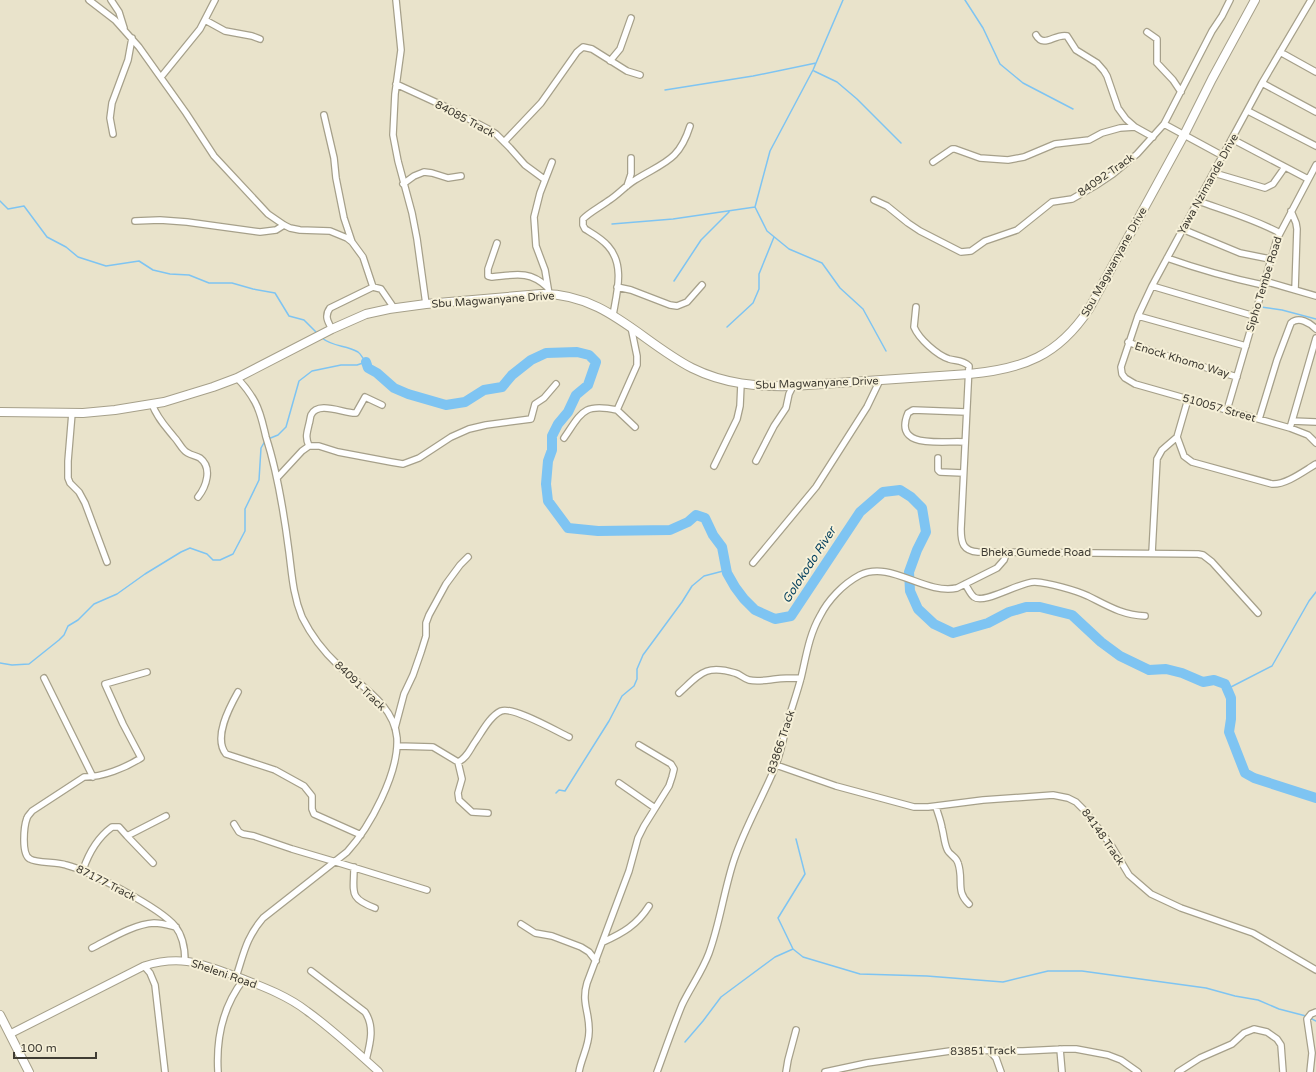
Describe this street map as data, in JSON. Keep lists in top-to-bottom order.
{
  "streets": {
    "main road": ["Sbu Magwanyane Drive"],
    "street": [
      "84085 Track",
      "84092 Track",
      "Yawa Nzimande Drive",
      "Sipho Tembe Road",
      "Enock Khomo Way",
      "510057 Street",
      "Bheka Gumede Road",
      "84091 Track",
      "83866 Track",
      "84148 Track",
      "87177 Track",
      "Sheleni Road",
      "83851 Track"
    ]
  },
  "crossings": [
    ["Yawa Nzimande Drive", "Enock Khomo Way"],
    ["Yawa Nzimande Drive", "510057 Street"],
    ["Sbu Magwanyane Drive", "Bheka Gumede Road"],
    ["Sbu Magwanyane Drive", "84091 Track"],
    ["Sipho Tembe Road", "Enock Khomo Way"],
    ["Sipho Tembe Road", "510057 Street"],
    ["Bheka Gumede Road", "83866 Track"],
    ["84091 Track", "Sheleni Road"],
    ["83866 Track", "84148 Track"],
    ["87177 Track", "Sheleni Road"]
  ],
  "water": ["Golokodo River"],
  "scale_bar": "100 m"
}
